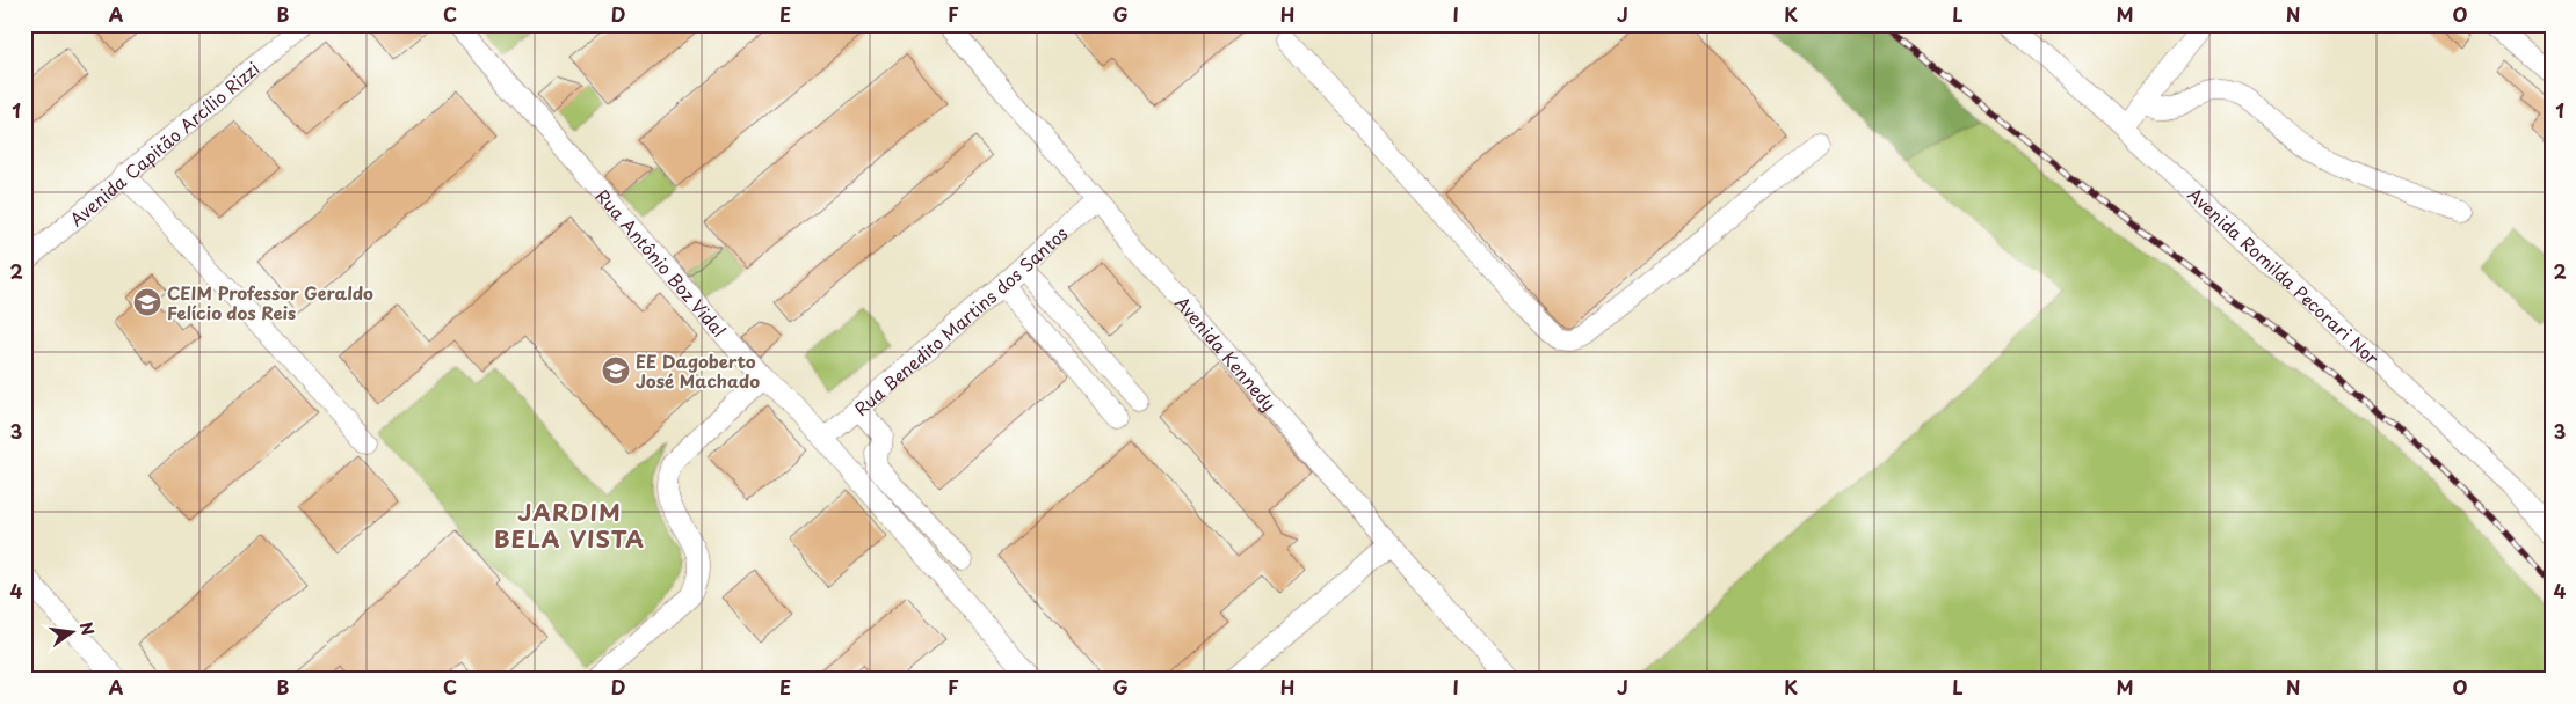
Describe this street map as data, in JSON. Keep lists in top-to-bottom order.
{
  "streets": {
    "street": [
      "Avenida Capitão Arcílio Rizzi",
      "Rua Antônio Boz Vidal",
      "Avenida Romilda Pecorari Nor",
      "Rua Benedito Martins dos Santos",
      "Avenida Kennedy"
    ]
  },
  "crossings": [
    ["Rua Antônio Boz Vidal", "Rua Benedito Martins dos Santos"],
    ["Rua Benedito Martins dos Santos", "Avenida Kennedy"]
  ],
  "districts": ["JARDIM BELA VISTA"],
  "places": {
    "school or university": ["CEIM Professor Geraldo Felício dos Reis", "EE Dagoberto José Machado"]
  },
  "north": "right",
  "grid": {
    "columns": [
      "A",
      "B",
      "C",
      "D",
      "E",
      "F",
      "G",
      "H",
      "I",
      "J",
      "K",
      "L",
      "M",
      "N",
      "O"
    ],
    "rows": [
      "1",
      "2",
      "3",
      "4"
    ]
  }
}
